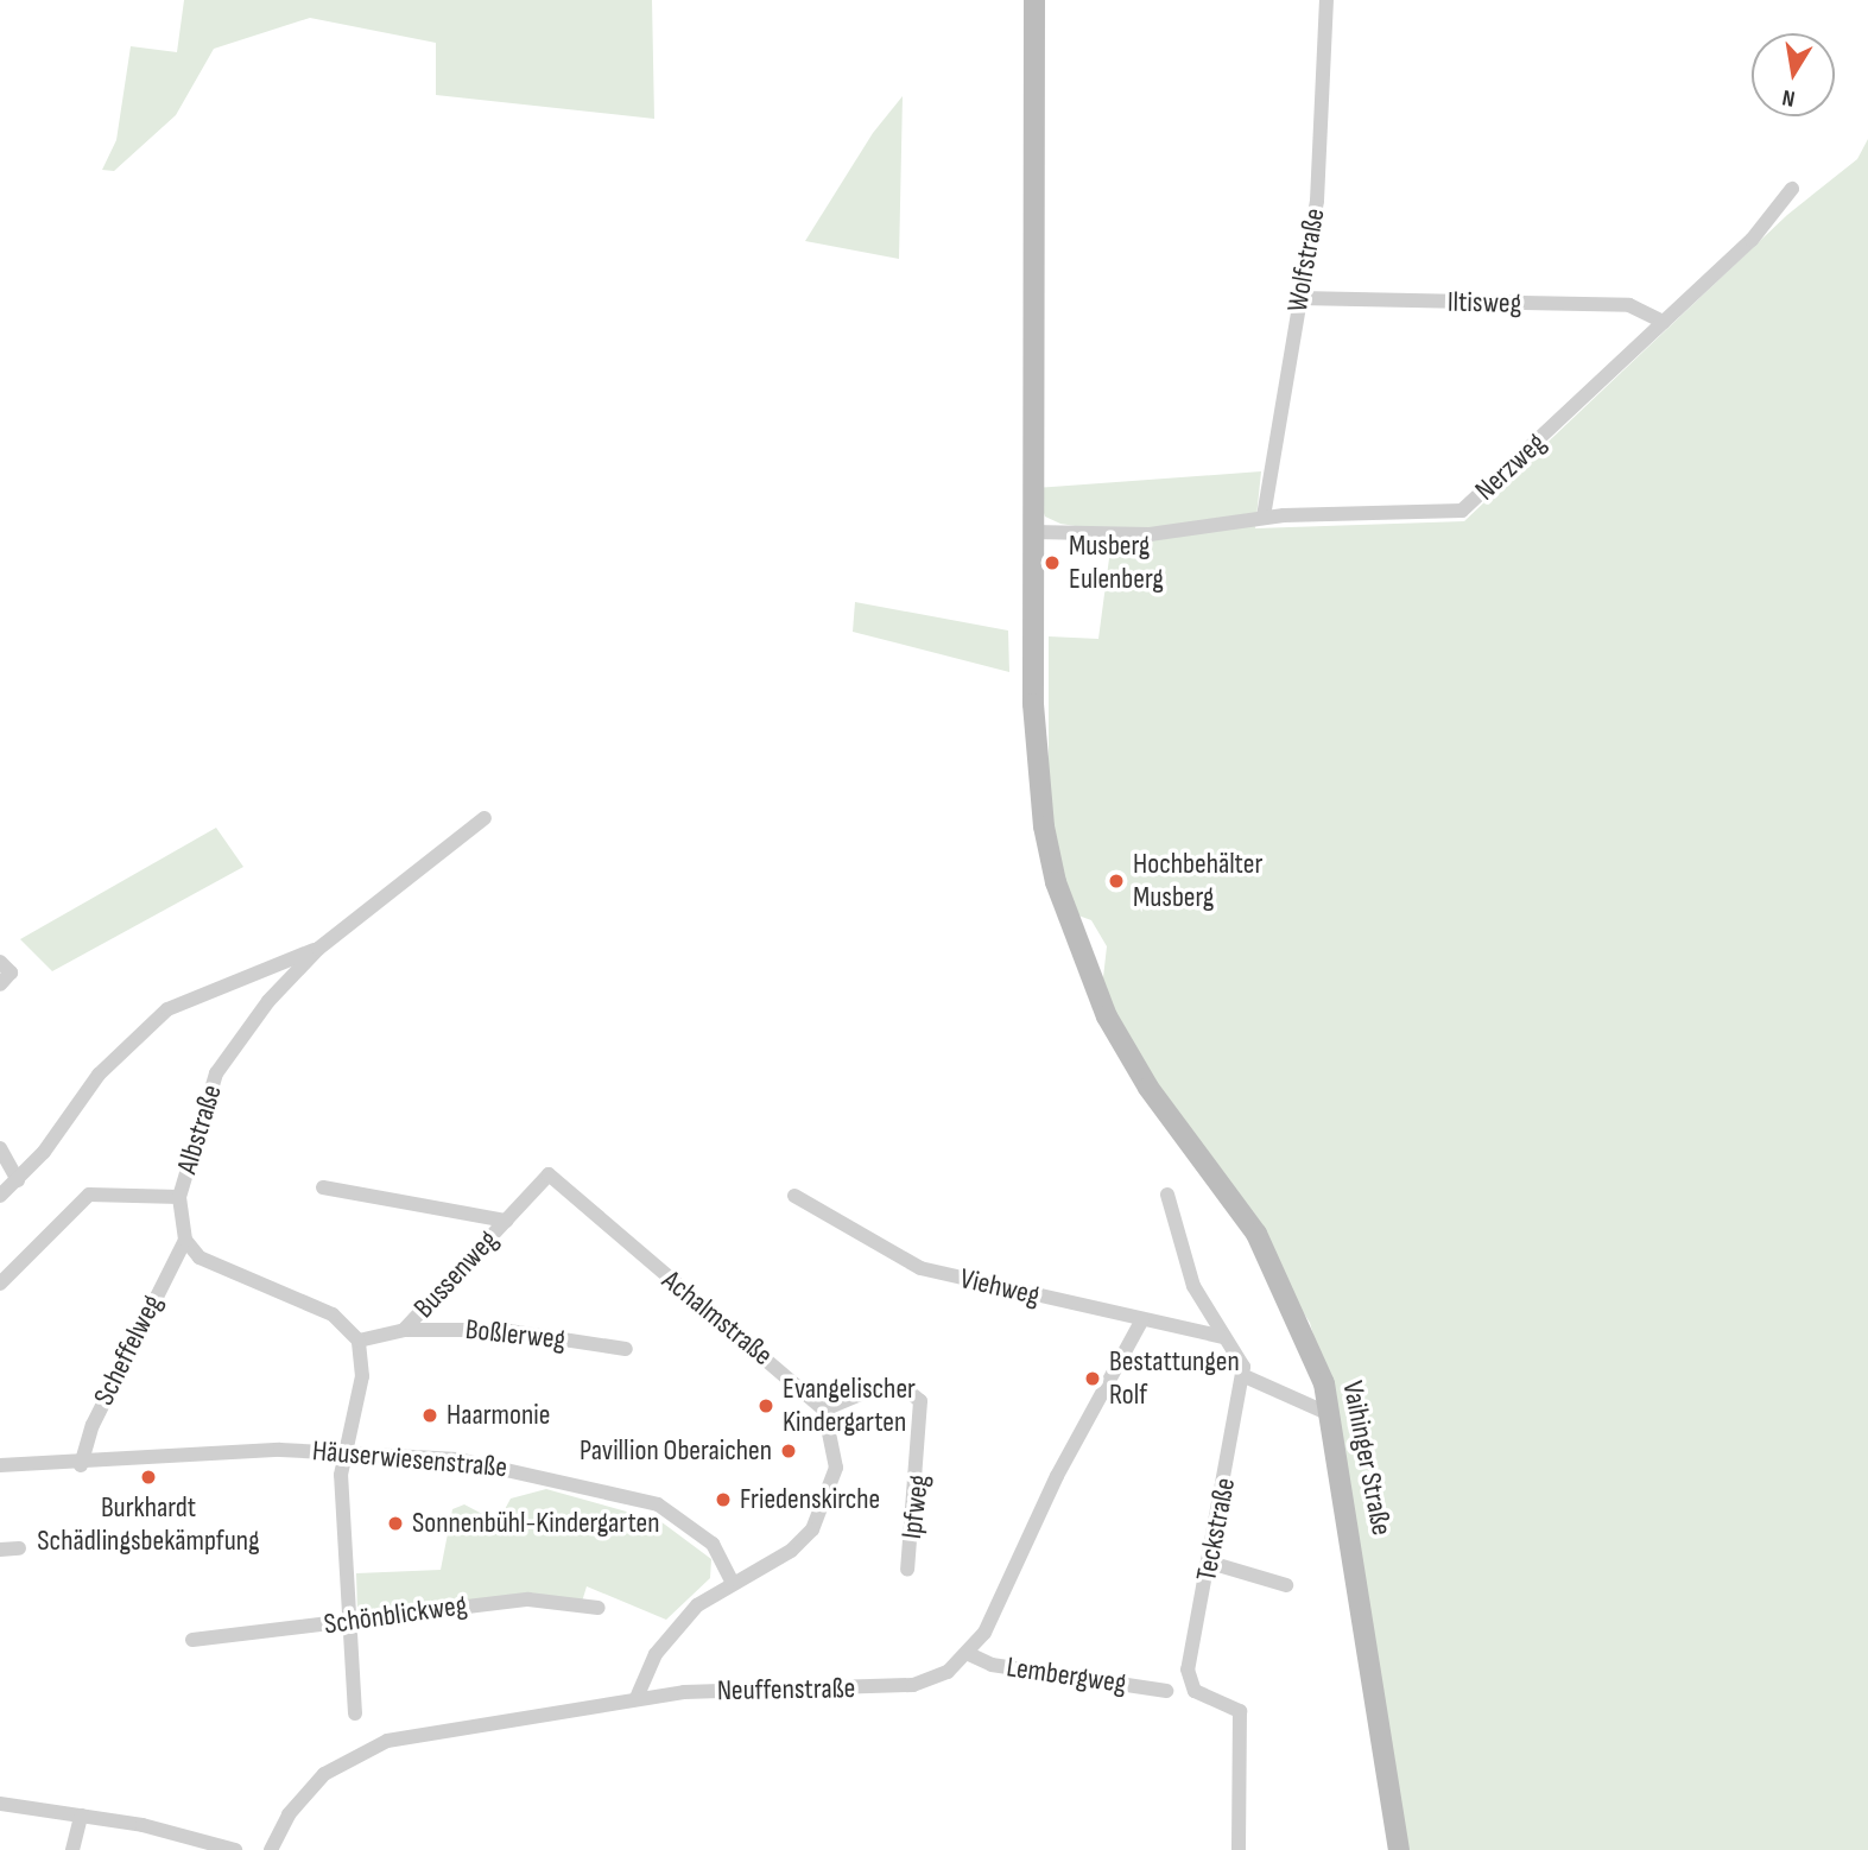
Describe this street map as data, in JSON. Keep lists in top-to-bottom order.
{
  "streets": {
    "main road": ["Vaihinger Straße"],
    "street": [
      "Wolfstraße",
      "Iltisweg",
      "Nerzweg",
      "Albstraße",
      "Bussenweg",
      "Viehweg",
      "Achalmstraße",
      "Boßlerweg",
      "Scheffelweg",
      "Häuserwiesenstraße",
      "Ipfweg",
      "Teckstraße",
      "Schönblickweg",
      "Lembergweg",
      "Neuffenstraße"
    ]
  },
  "crossings": [
    ["Wolfstraße", "Iltisweg"],
    ["Wolfstraße", "Nerzweg"],
    ["Iltisweg", "Nerzweg"],
    ["Nerzweg", "Vaihinger Straße"],
    ["Albstraße", "Scheffelweg"],
    ["Bussenweg", "Achalmstraße"],
    ["Bussenweg", "Boßlerweg"],
    ["Achalmstraße", "Ipfweg"],
    ["Scheffelweg", "Häuserwiesenstraße"],
    ["Lembergweg", "Neuffenstraße"]
  ],
  "places": [
    "Musberg Eulenberg",
    "Hochbehälter Musberg",
    "Bestattungen Rolf",
    "Evangelischer Kindergarten",
    "Haarmonie",
    "Pavillion Oberaichen",
    "Burkhardt Schädlingsbekämpfung",
    "Friedenskirche",
    "Sonnenbühl-Kindergarten"
  ],
  "north": "bottom"
}
